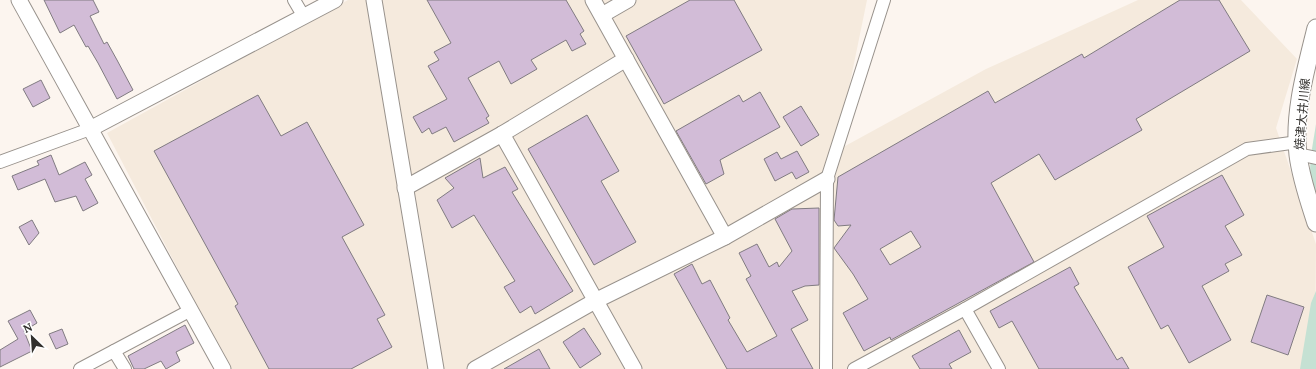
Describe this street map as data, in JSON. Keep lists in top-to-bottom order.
{
  "streets": {
    "main road": ["焼津大井川線"]
  },
  "north": "top left"
}
